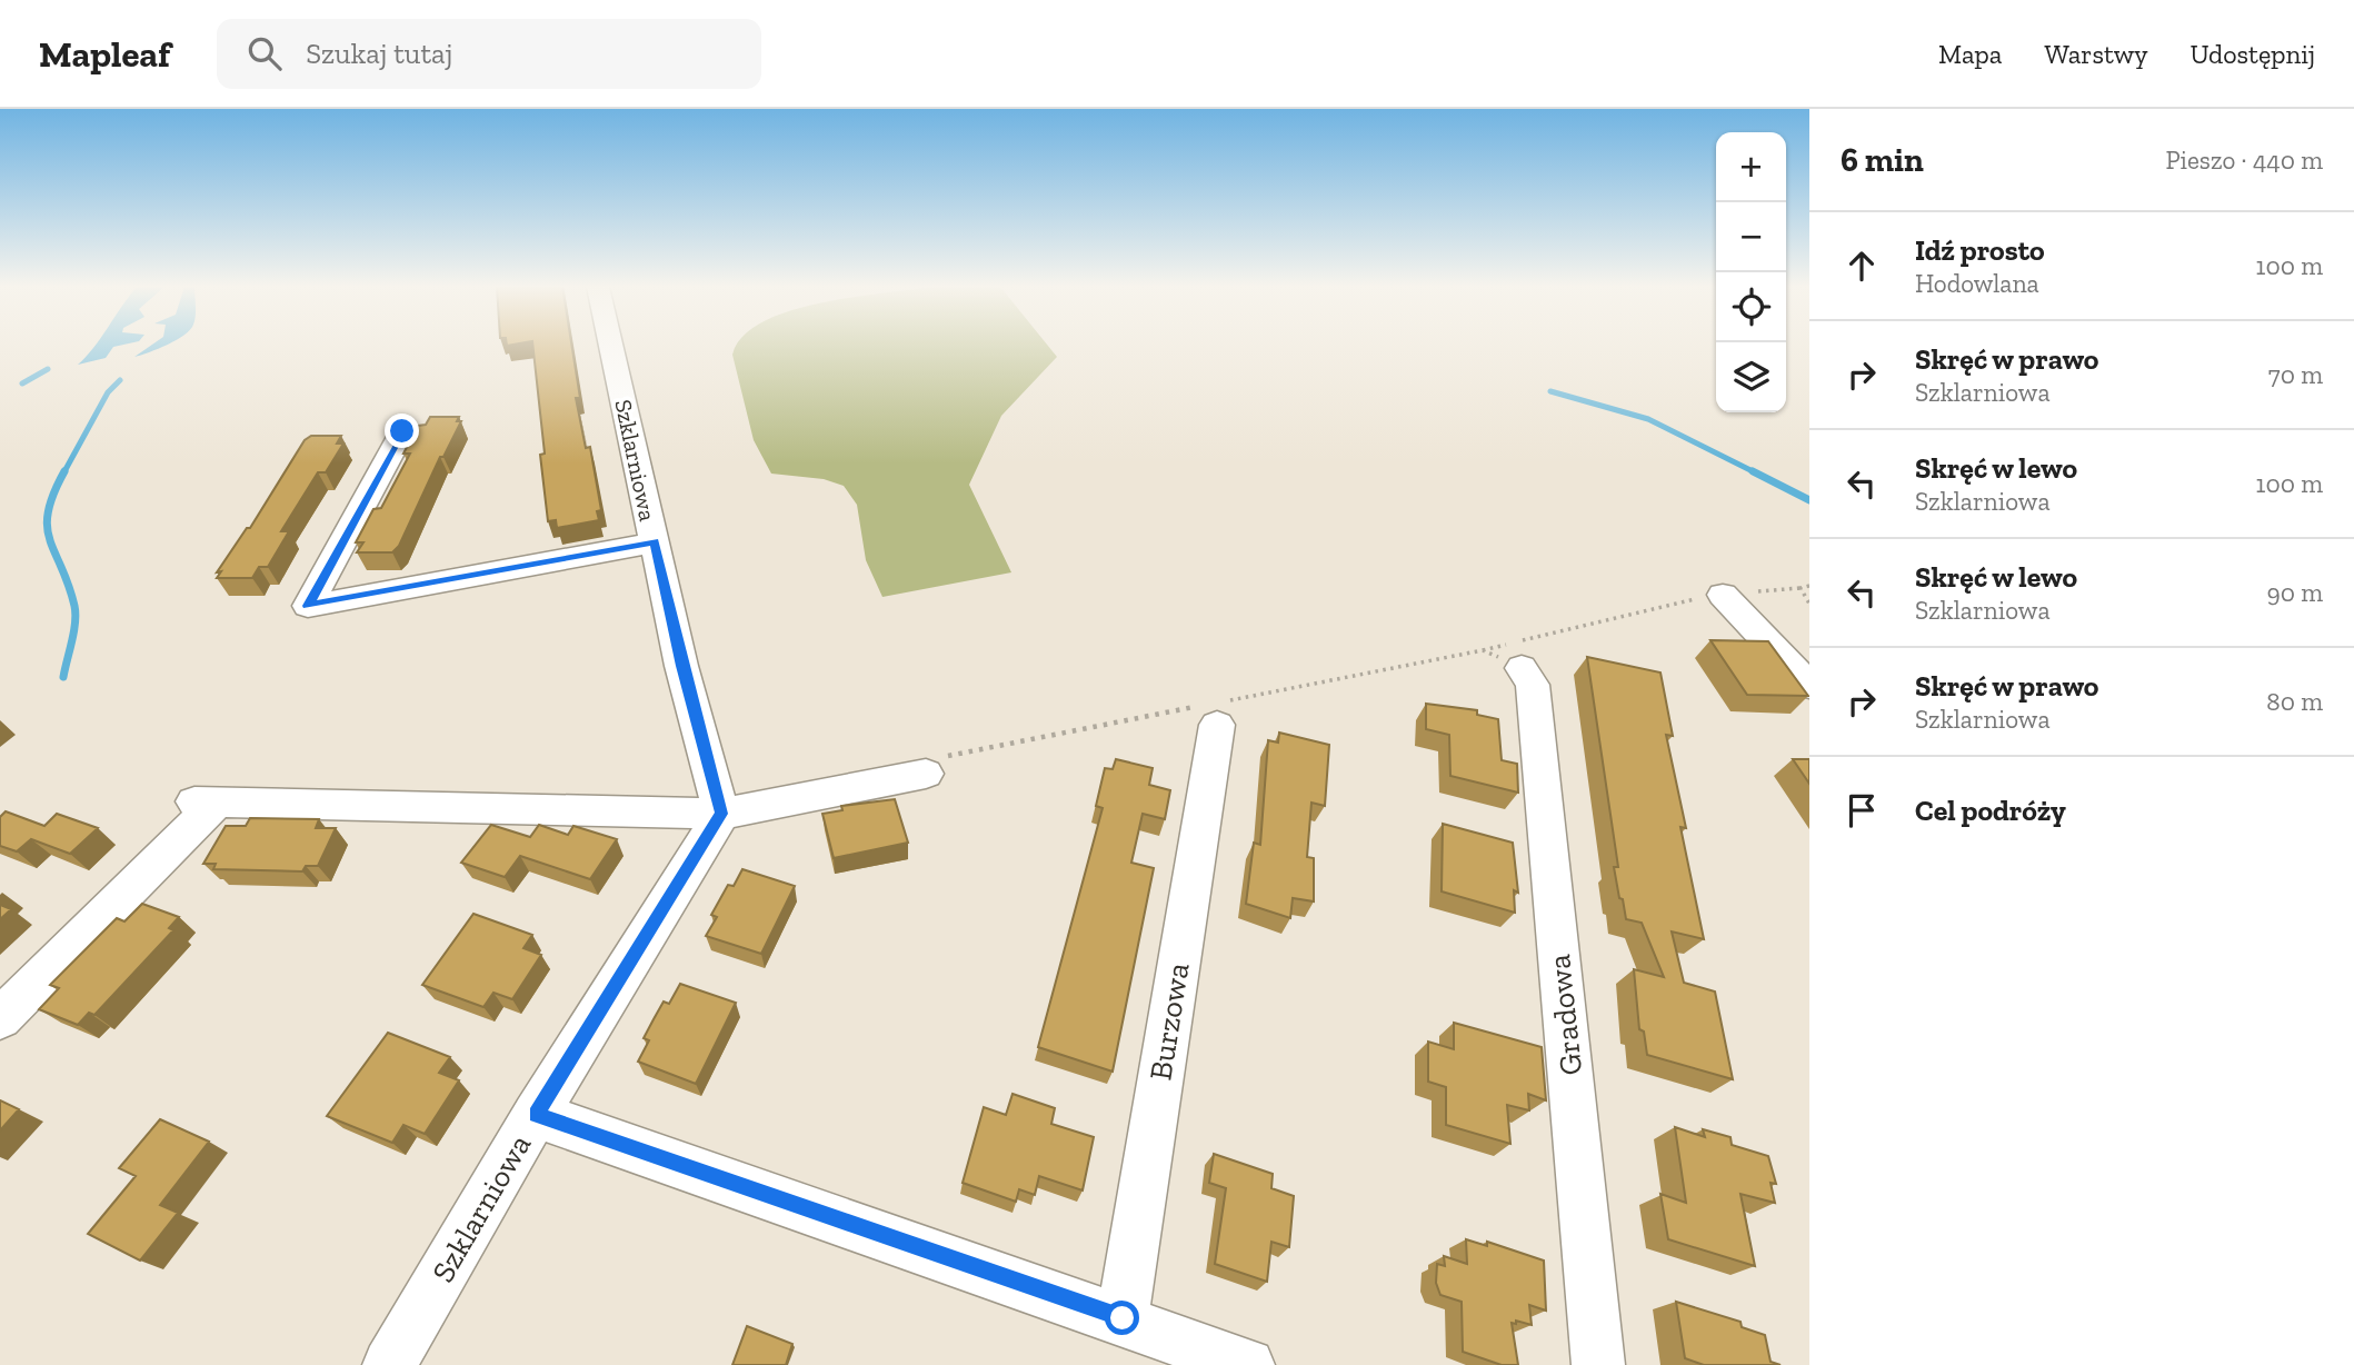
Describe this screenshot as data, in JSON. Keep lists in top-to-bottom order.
{
  "streets": {
    "street": ["Szklarniowa", "Gradowa", "Burzowa"]
  },
  "page": {
    "header": "Mapleaf",
    "search": "Szukaj tutaj",
    "nav": ["Mapa", "Warstwy", "Udostępnij"],
    "heading": ["6 min", "Pieszo · 440 m"],
    "map_buttons": ["+", "−"],
    "list": [
      ["Idź prosto", "Hodowlana", "100 m"],
      ["Skręć w prawo", "Szklarniowa", "70 m"],
      ["Skręć w lewo", "Szklarniowa", "100 m"],
      ["Skręć w lewo", "Szklarniowa", "90 m"],
      ["Skręć w prawo", "Szklarniowa", "80 m"],
      "Cel podróży"
    ]
  }
}
